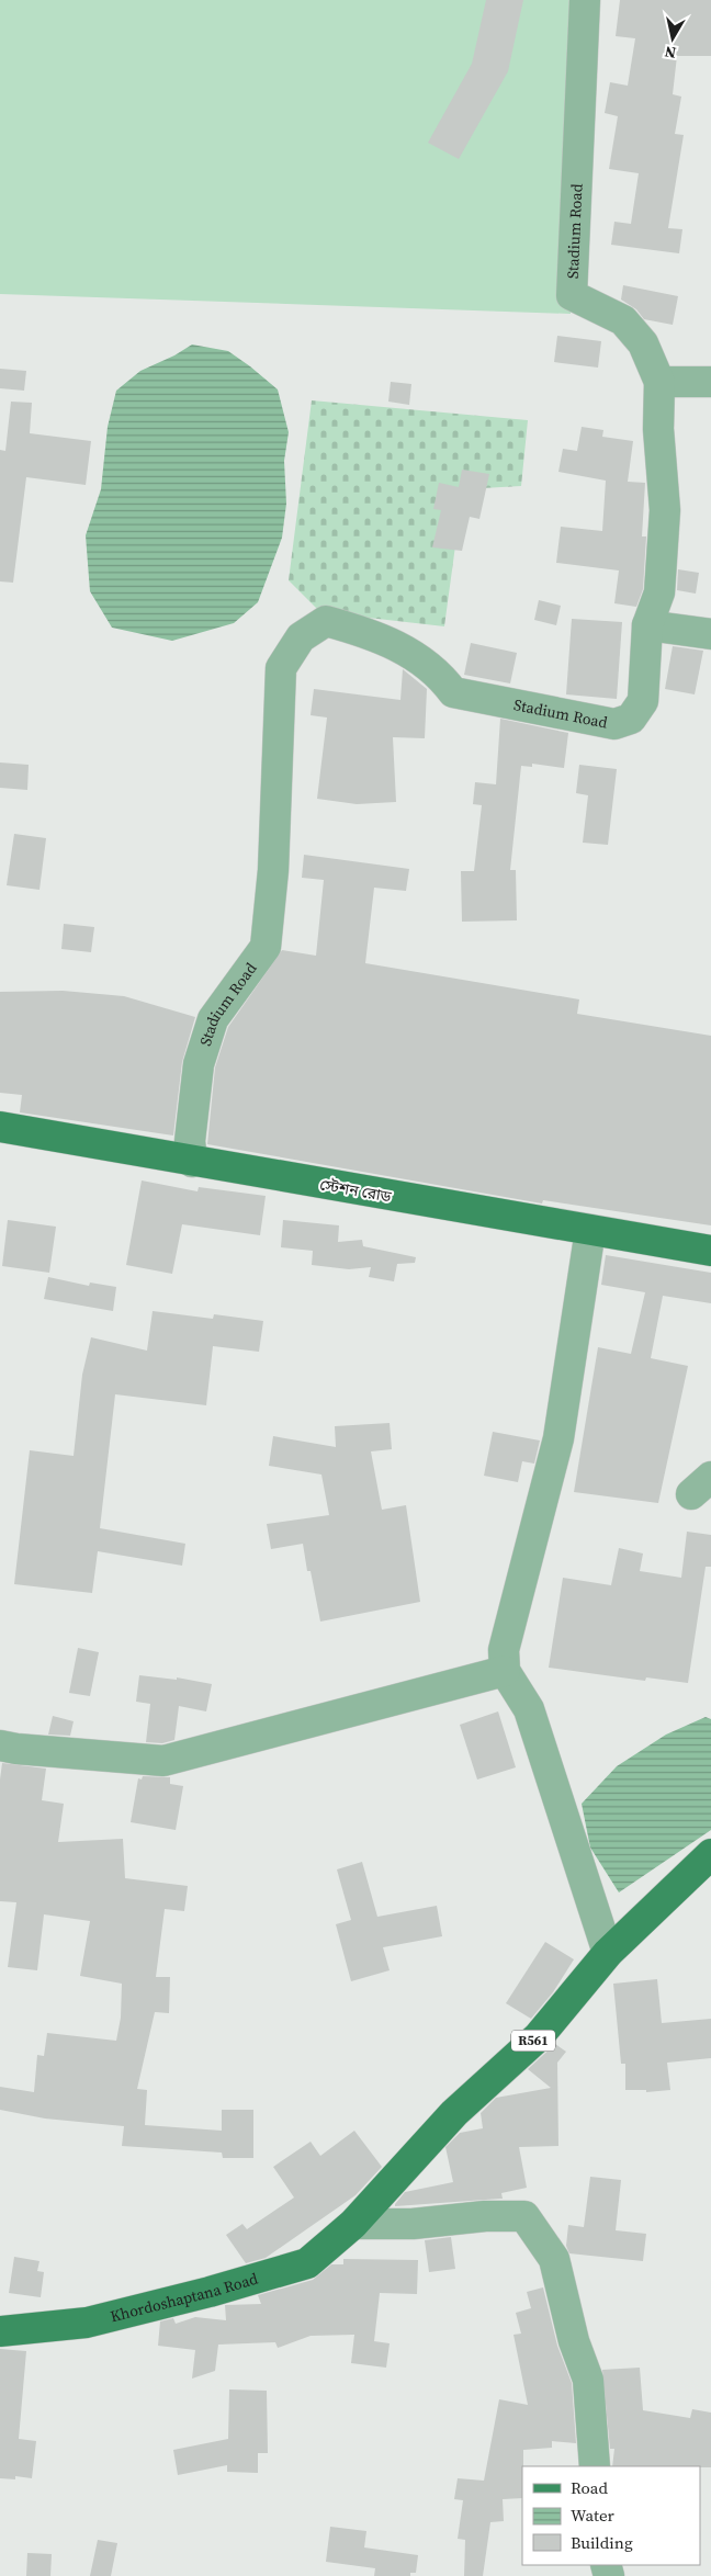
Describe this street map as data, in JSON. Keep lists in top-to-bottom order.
{
  "streets": {
    "main road": ["স্টেশন রোড", "R561", "Khordoshaptana Road"],
    "street": ["Stadium Road"]
  },
  "crossings": [
    ["Stadium Road", "স্টেশন রোড"],
    ["R561", "Khordoshaptana Road"]
  ],
  "legend": ["Road", "Water", "Building"],
  "north": "bottom"
}
